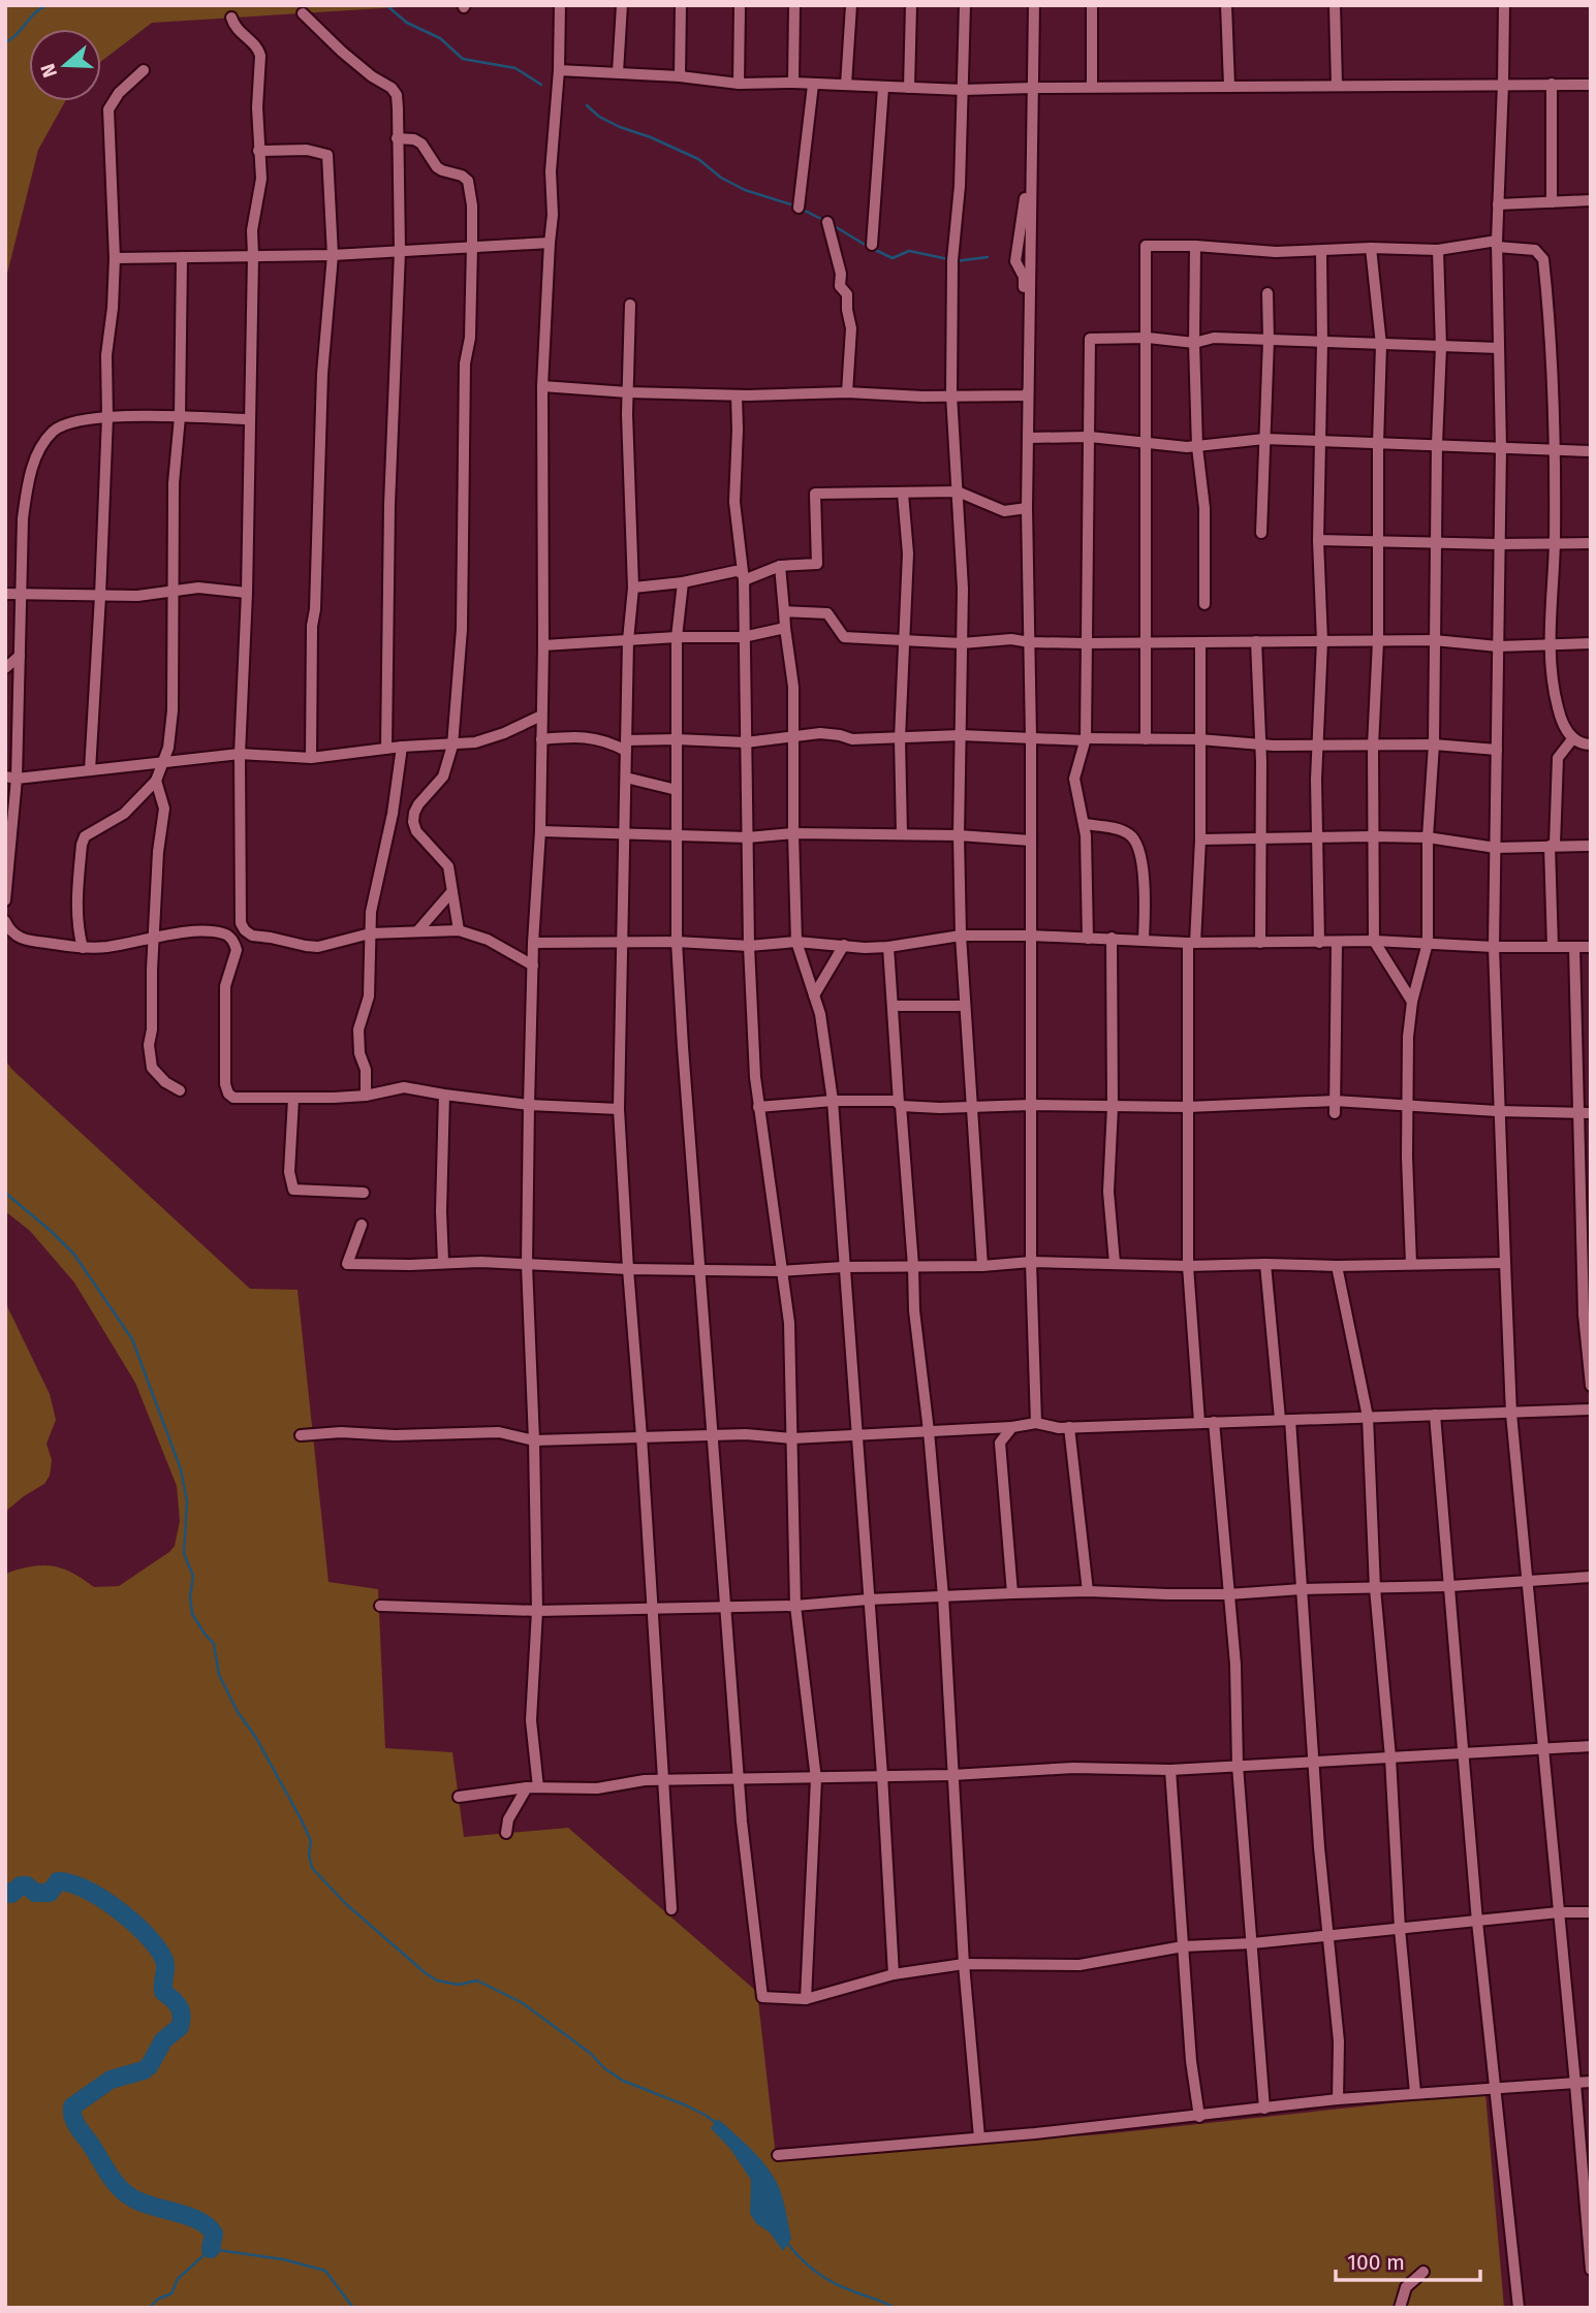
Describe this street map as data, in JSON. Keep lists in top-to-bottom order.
{
  "scale_bar": "100 m",
  "north": "left"
}
